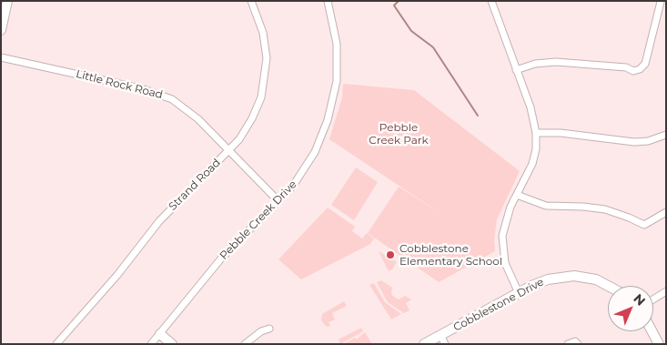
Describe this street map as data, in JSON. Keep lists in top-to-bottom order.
{
  "streets": {
    "street": [
      "Little Rock Road",
      "Strand Road",
      "Pebble Creek Drive",
      "Cobblestone Drive"
    ]
  },
  "crossings": [
    ["Little Rock Road", "Strand Road"],
    ["Little Rock Road", "Pebble Creek Drive"]
  ],
  "parks": ["Pebble Creek Park"],
  "places": ["Cobblestone Elementary School"],
  "north": "top right"
}
